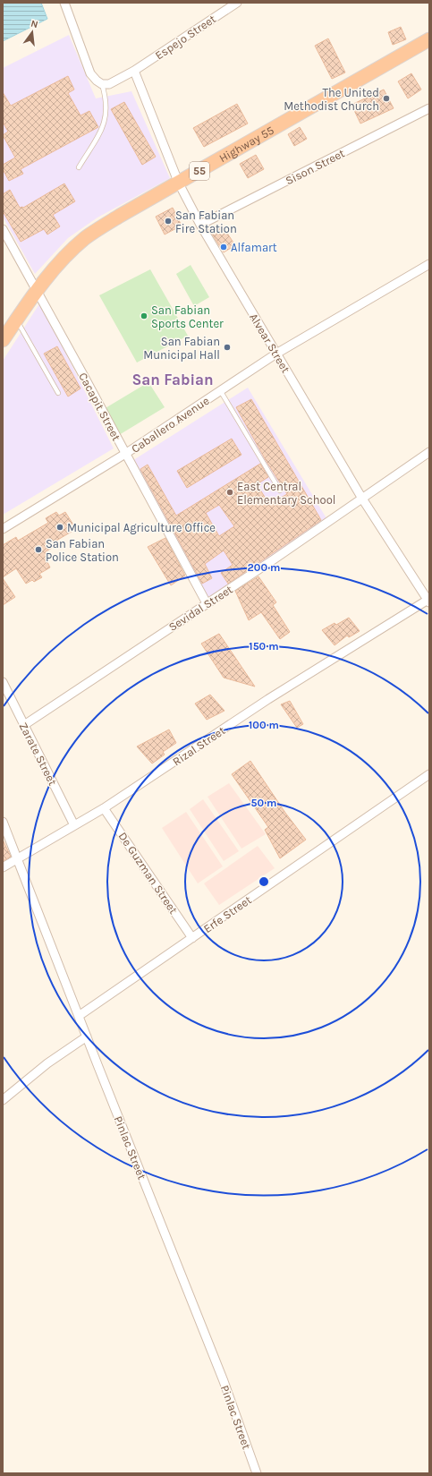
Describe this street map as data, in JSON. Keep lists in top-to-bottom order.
{
  "streets": {
    "highway": ["Highway 55", "55"],
    "street": [
      "Espejo Street",
      "Sison Street",
      "Alvear Street",
      "Cacapit Street",
      "Caballero Avenue",
      "Sevidal Street",
      "Rizal Street",
      "Zarate Street",
      "De Guzman Street",
      "Erfe Street",
      "Pinlac Street"
    ]
  },
  "crossings": [
    ["Espejo Street", "Alvear Street"],
    ["Highway 55", "Alvear Street"],
    ["Highway 55", "Cacapit Street"],
    ["Sison Street", "Alvear Street"],
    ["Alvear Street", "Caballero Avenue"],
    ["Alvear Street", "Sevidal Street"],
    ["Alvear Street", "Rizal Street"],
    ["Cacapit Street", "Caballero Avenue"],
    ["Cacapit Street", "Sevidal Street"],
    ["Sevidal Street", "Zarate Street"],
    ["Rizal Street", "Zarate Street"],
    ["Rizal Street", "De Guzman Street"],
    ["Rizal Street", "Pinlac Street"],
    ["De Guzman Street", "Erfe Street"],
    ["Erfe Street", "Pinlac Street"]
  ],
  "districts": ["San Fabian"],
  "places": [
    "The United Methodist Church",
    "San Fabian Fire Station",
    "Alfamart",
    "San Fabian Sports Center",
    "San Fabian Municipal Hall",
    "East Central Elementary School",
    "Municipal Agriculture Office",
    "San Fabian Police Station"
  ],
  "north": "top",
  "rings": [
    "200 m",
    "150 m",
    "100 m",
    "50 m"
  ]
}
